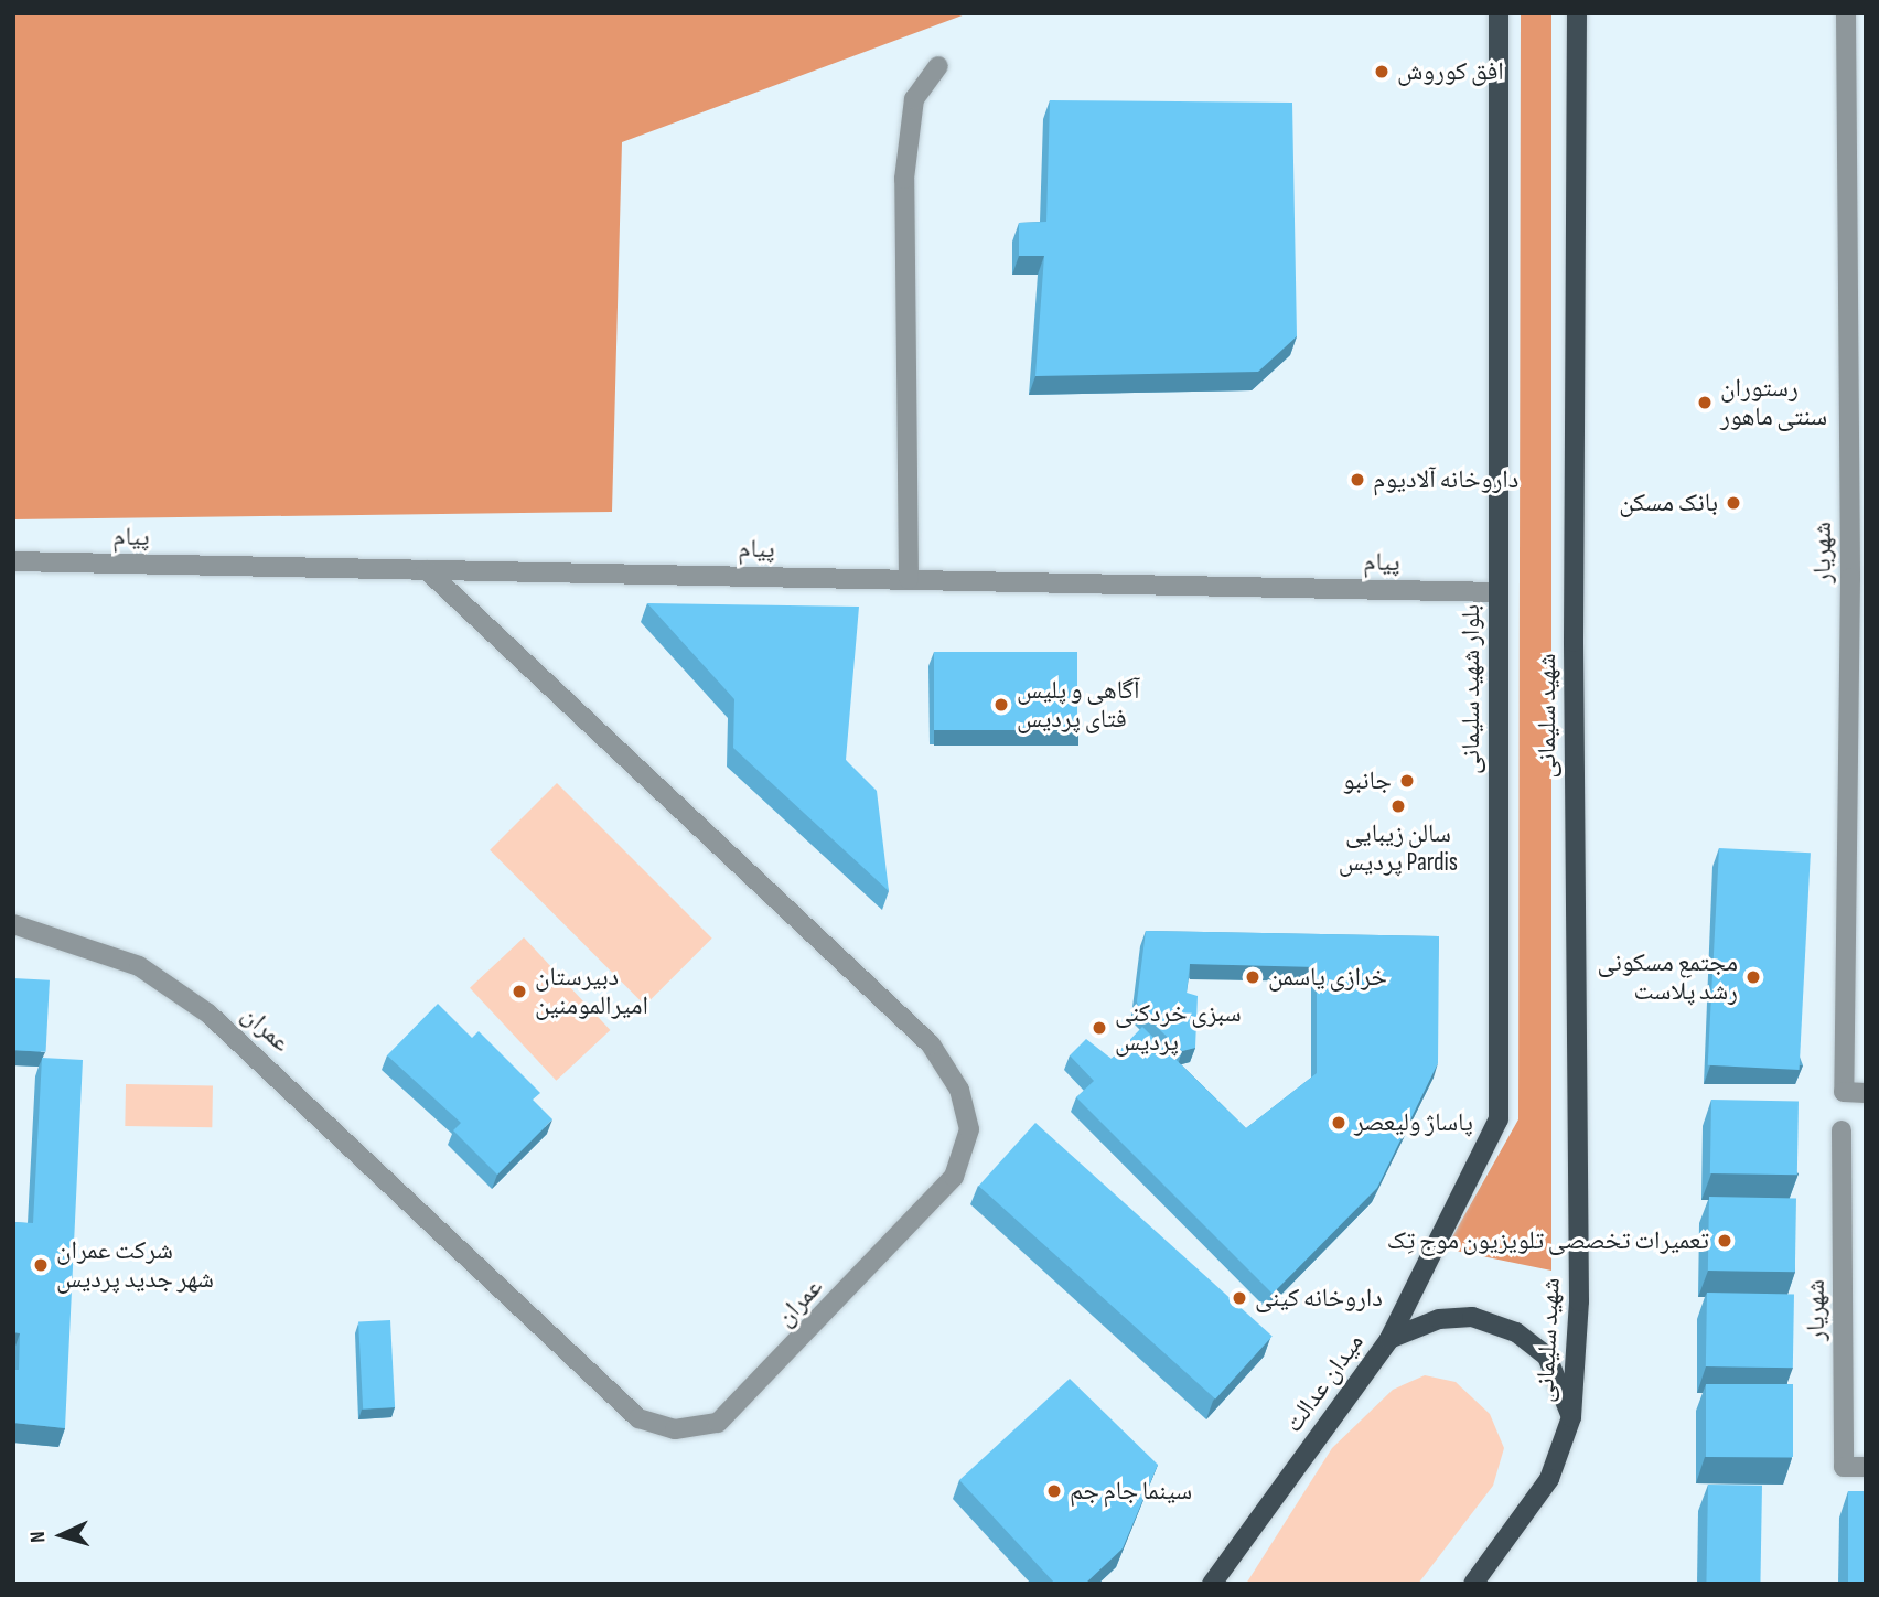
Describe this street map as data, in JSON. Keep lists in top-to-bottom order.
{
  "streets": {
    "main road": ["بلوار شهید سلیمانی", "شهید سلیمانی", "میدان عدالت"],
    "street": ["پیام", "شهریار", "عمران"]
  },
  "crossings": [
    ["پیام", "بلوار شهید سلیمانی"],
    ["پیام", "عمران"],
    ["بلوار شهید سلیمانی", "میدان عدالت"],
    ["شهید سلیمانی", "میدان عدالت"]
  ],
  "places": [
    "افق کوروش",
    "رستوران سنتی ماهور",
    "داروخانه آلادیوم",
    "بانک مسکن",
    "آگاهی و پلیس فتای پردیس",
    "جانبو",
    "سالن زیبایی پردیس Pardis",
    "خرازی یاسمن",
    "مجتمع مسکونی رشد پلاست",
    "دبیرستان امیرالمومنین",
    "سبزی خردکنی پردیس",
    "پاساژ ولیعصر",
    "تعمیرات تخصصی تلویزیون موج تِک",
    "شرکت عمران شهر جدید پردیس",
    "داروخانه کینی",
    "سینما جام جم"
  ],
  "north": "left"
}
